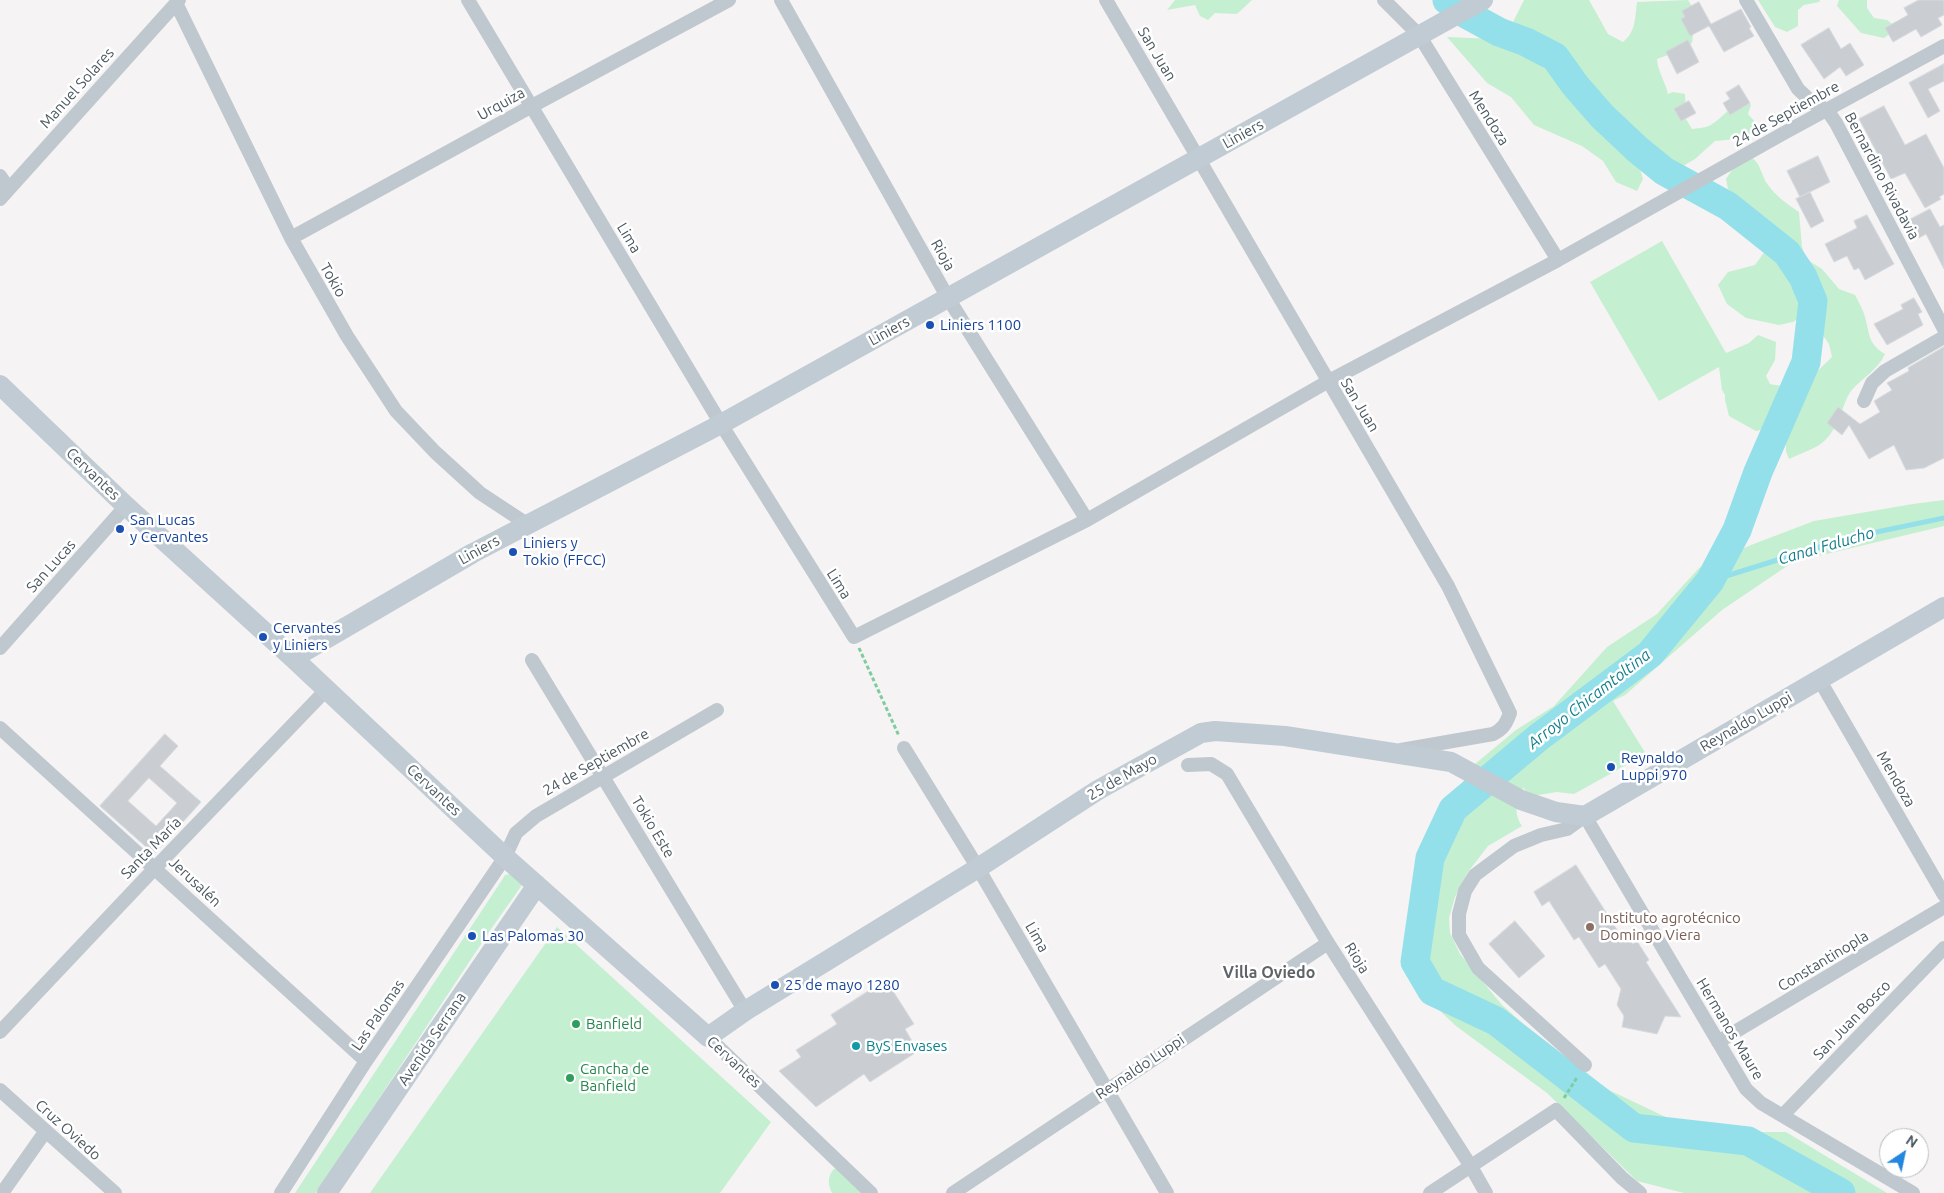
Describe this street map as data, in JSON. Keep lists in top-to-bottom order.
{
  "streets": {
    "street": [
      "San Juan",
      "Manuel Solares",
      "Urquiza",
      "24 de Septiembre",
      "Mendoza",
      "Liniers",
      "Bernardino Rivadavia",
      "Lima",
      "Rioja",
      "Tokio",
      "Cervantes",
      "San Lucas",
      "Reynaldo Luppi",
      "25 de Mayo",
      "Tokio Este",
      "Santa María",
      "Jerusalén",
      "Constantinopla",
      "Las Palomas",
      "San Juan Bosco",
      "Hermanos Maure",
      "Avenida Serrana",
      "Cruz Oviedo"
    ]
  },
  "crossings": [
    ["San Juan", "24 de Septiembre"],
    ["San Juan", "Liniers"],
    ["San Juan", "25 de Mayo"],
    ["Manuel Solares", "Tokio"],
    ["Urquiza", "Lima"],
    ["Urquiza", "Tokio"],
    ["24 de Septiembre", "Mendoza"],
    ["24 de Septiembre", "Bernardino Rivadavia"],
    ["24 de Septiembre", "Lima"],
    ["24 de Septiembre", "Rioja"],
    ["24 de Septiembre", "Cervantes"],
    ["24 de Septiembre", "Tokio Este"],
    ["24 de Septiembre", "Las Palomas"],
    ["Mendoza", "Liniers"],
    ["Mendoza", "Reynaldo Luppi"],
    ["Liniers", "Lima"],
    ["Liniers", "Rioja"],
    ["Liniers", "Tokio"],
    ["Liniers", "Cervantes"],
    ["Lima", "Reynaldo Luppi"],
    ["Lima", "25 de Mayo"],
    ["Rioja", "Reynaldo Luppi"],
    ["Cervantes", "San Lucas"],
    ["Cervantes", "25 de Mayo"],
    ["Cervantes", "Santa María"],
    ["Cervantes", "Las Palomas"],
    ["Cervantes", "Avenida Serrana"],
    ["Reynaldo Luppi", "25 de Mayo"],
    ["Reynaldo Luppi", "Hermanos Maure"],
    ["25 de Mayo", "Tokio Este"],
    ["25 de Mayo", "Hermanos Maure"],
    ["Santa María", "Jerusalén"],
    ["Jerusalén", "Las Palomas"],
    ["Constantinopla", "Hermanos Maure"],
    ["San Juan Bosco", "Hermanos Maure"]
  ],
  "districts": ["Villa Oviedo"],
  "water": ["Canal Falucho", "Arroyo Chicamtoltina"],
  "places": [
    "Liniers 1100",
    "San Lucas y Cervantes",
    "Liniers y Tokio (FFCC)",
    "Cervantes y Liniers",
    "Reynaldo Luppi 970",
    "Instituto agrotécnico Domingo Viera",
    "Las Palomas 30",
    "25 de mayo 1280",
    "Banfield",
    "ByS Envases",
    "Cancha de Banfield"
  ],
  "north": "top right"
}
